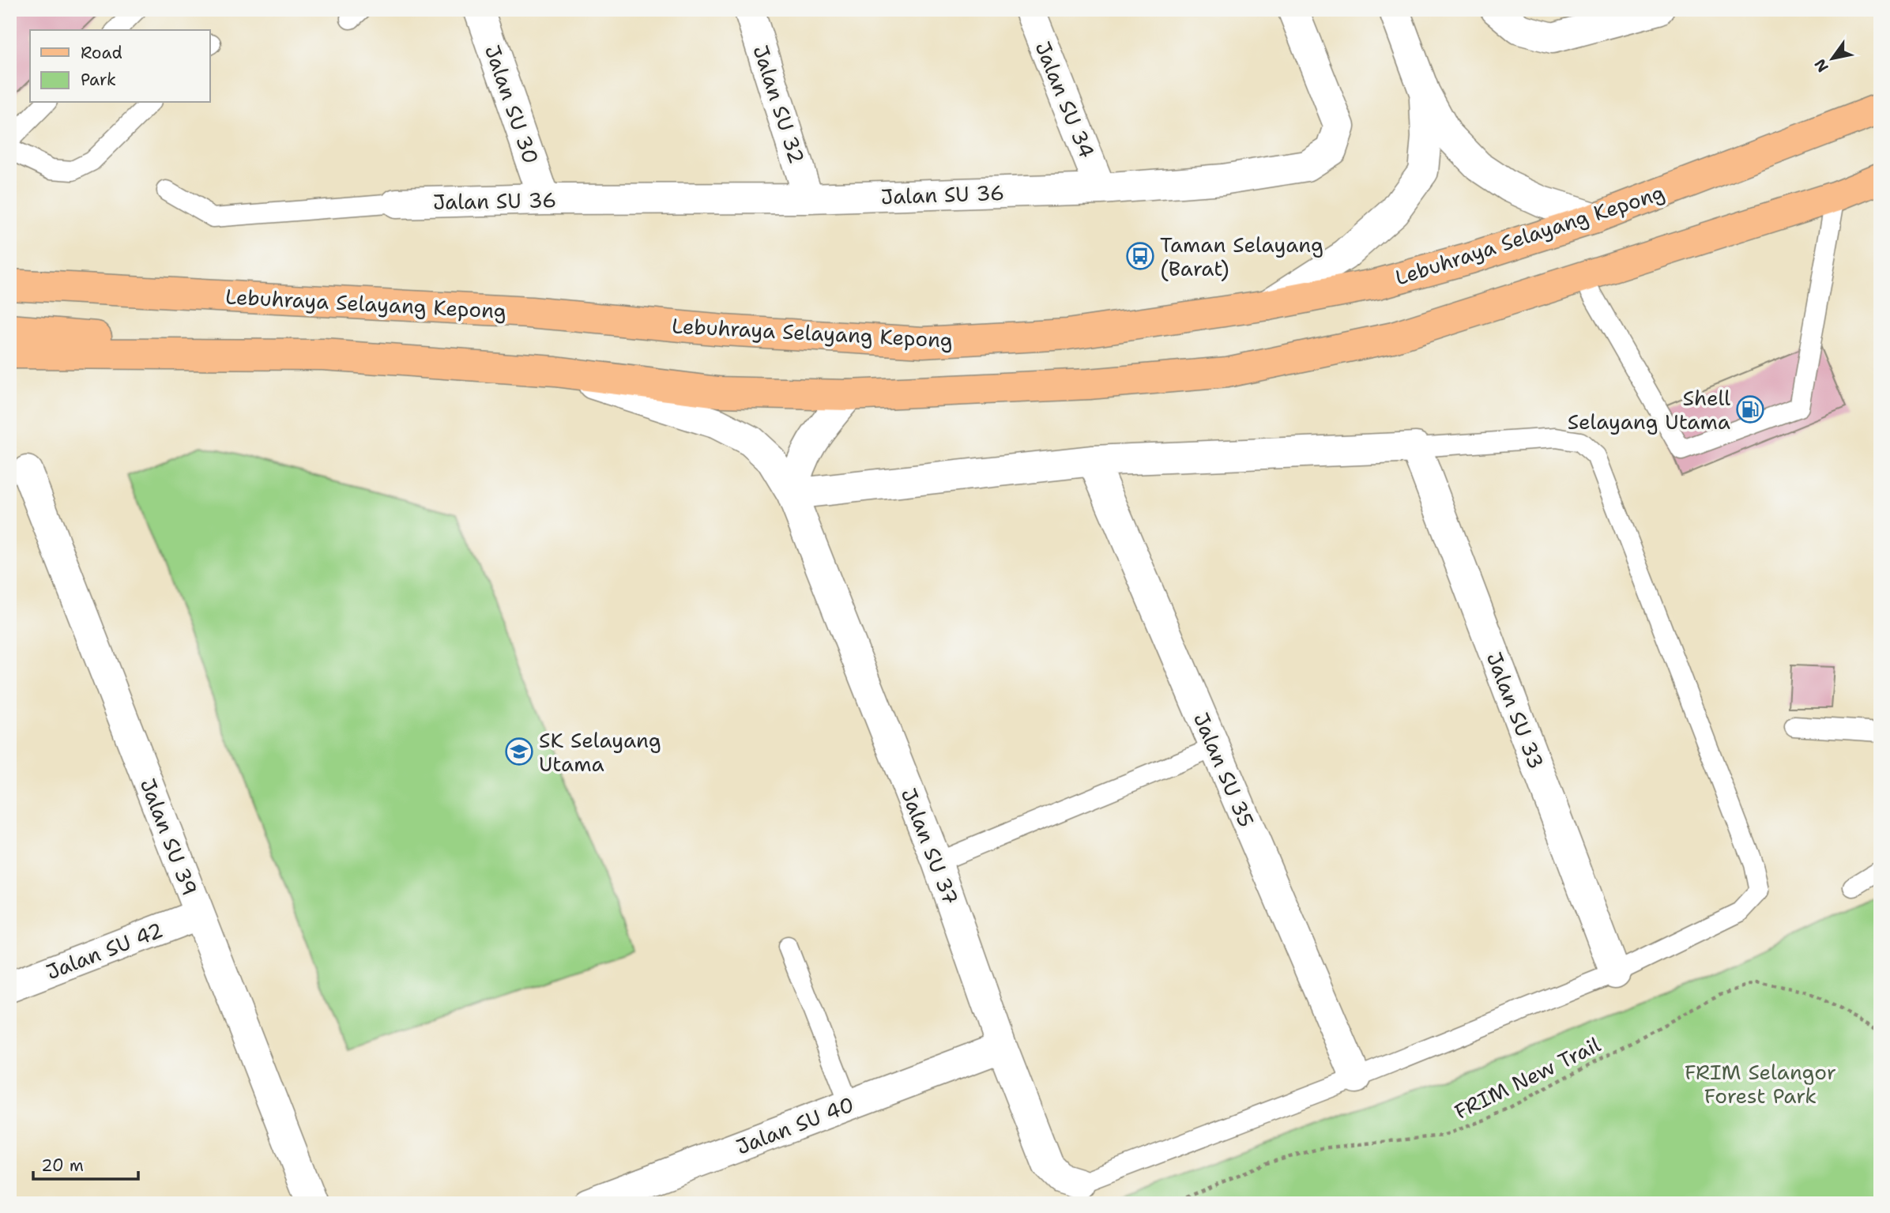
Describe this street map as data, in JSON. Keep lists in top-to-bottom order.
{
  "streets": {
    "main road": ["Lebuhraya Selayang Kepong"],
    "street": [
      "Jalan SU 34",
      "Jalan SU 30",
      "Jalan SU 32",
      "Jalan SU 36",
      "Jalan SU 33",
      "Jalan SU 35",
      "Jalan SU 39",
      "Jalan SU 37",
      "Jalan SU 42",
      "Jalan SU 40"
    ],
    "path": ["FRIM New Trail"]
  },
  "crossings": [
    ["Jalan SU 34", "Jalan SU 36"],
    ["Jalan SU 30", "Jalan SU 36"],
    ["Jalan SU 32", "Jalan SU 36"],
    ["Jalan SU 39", "Jalan SU 42"],
    ["Jalan SU 37", "Jalan SU 40"]
  ],
  "parks": ["FRIM Selangor Forest Park"],
  "places": {
    "bus stop": ["Taman Selayang (Barat)"],
    "fuel station": ["Shell Selayang Utama"],
    "school or university": ["SK Selayang Utama"]
  },
  "legend": ["Road", "Park"],
  "scale_bar": "20 m",
  "north": "bottom left"
}
